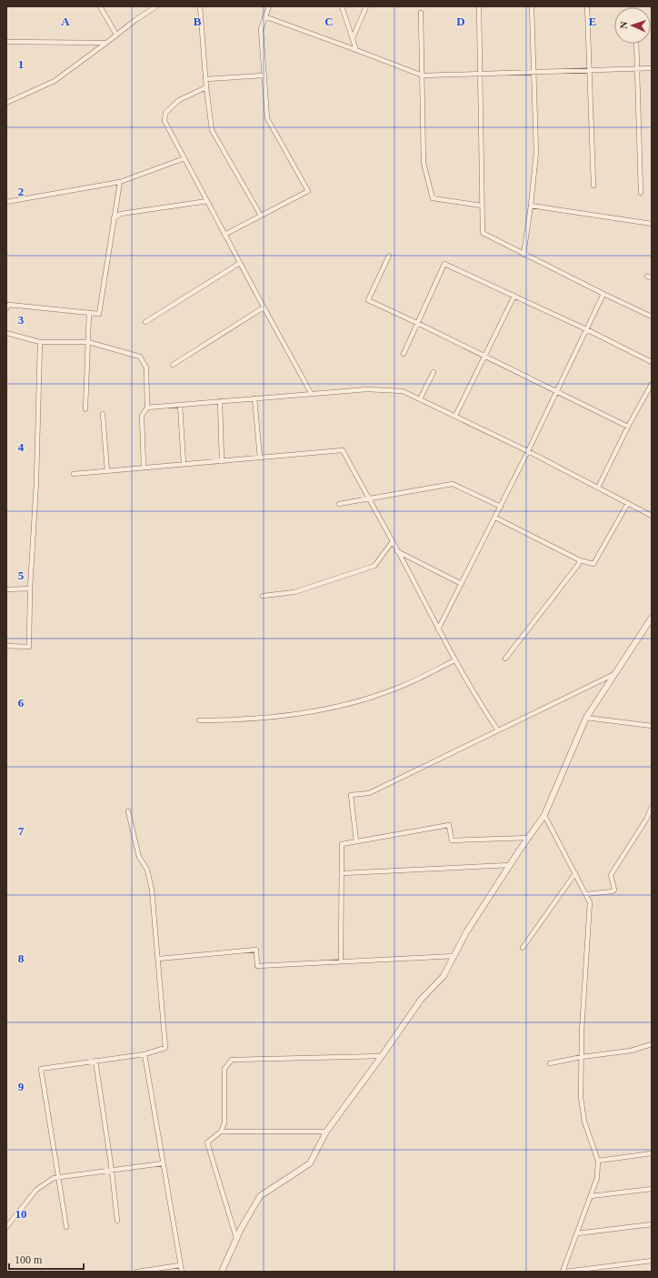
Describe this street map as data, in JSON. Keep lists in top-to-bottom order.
{
  "scale_bar": "100 m",
  "north": "left",
  "grid": {
    "columns": [
      "A",
      "B",
      "C",
      "D",
      "E"
    ],
    "rows": [
      "1",
      "2",
      "3",
      "4",
      "5",
      "6",
      "7",
      "8",
      "9",
      "10"
    ]
  }
}
